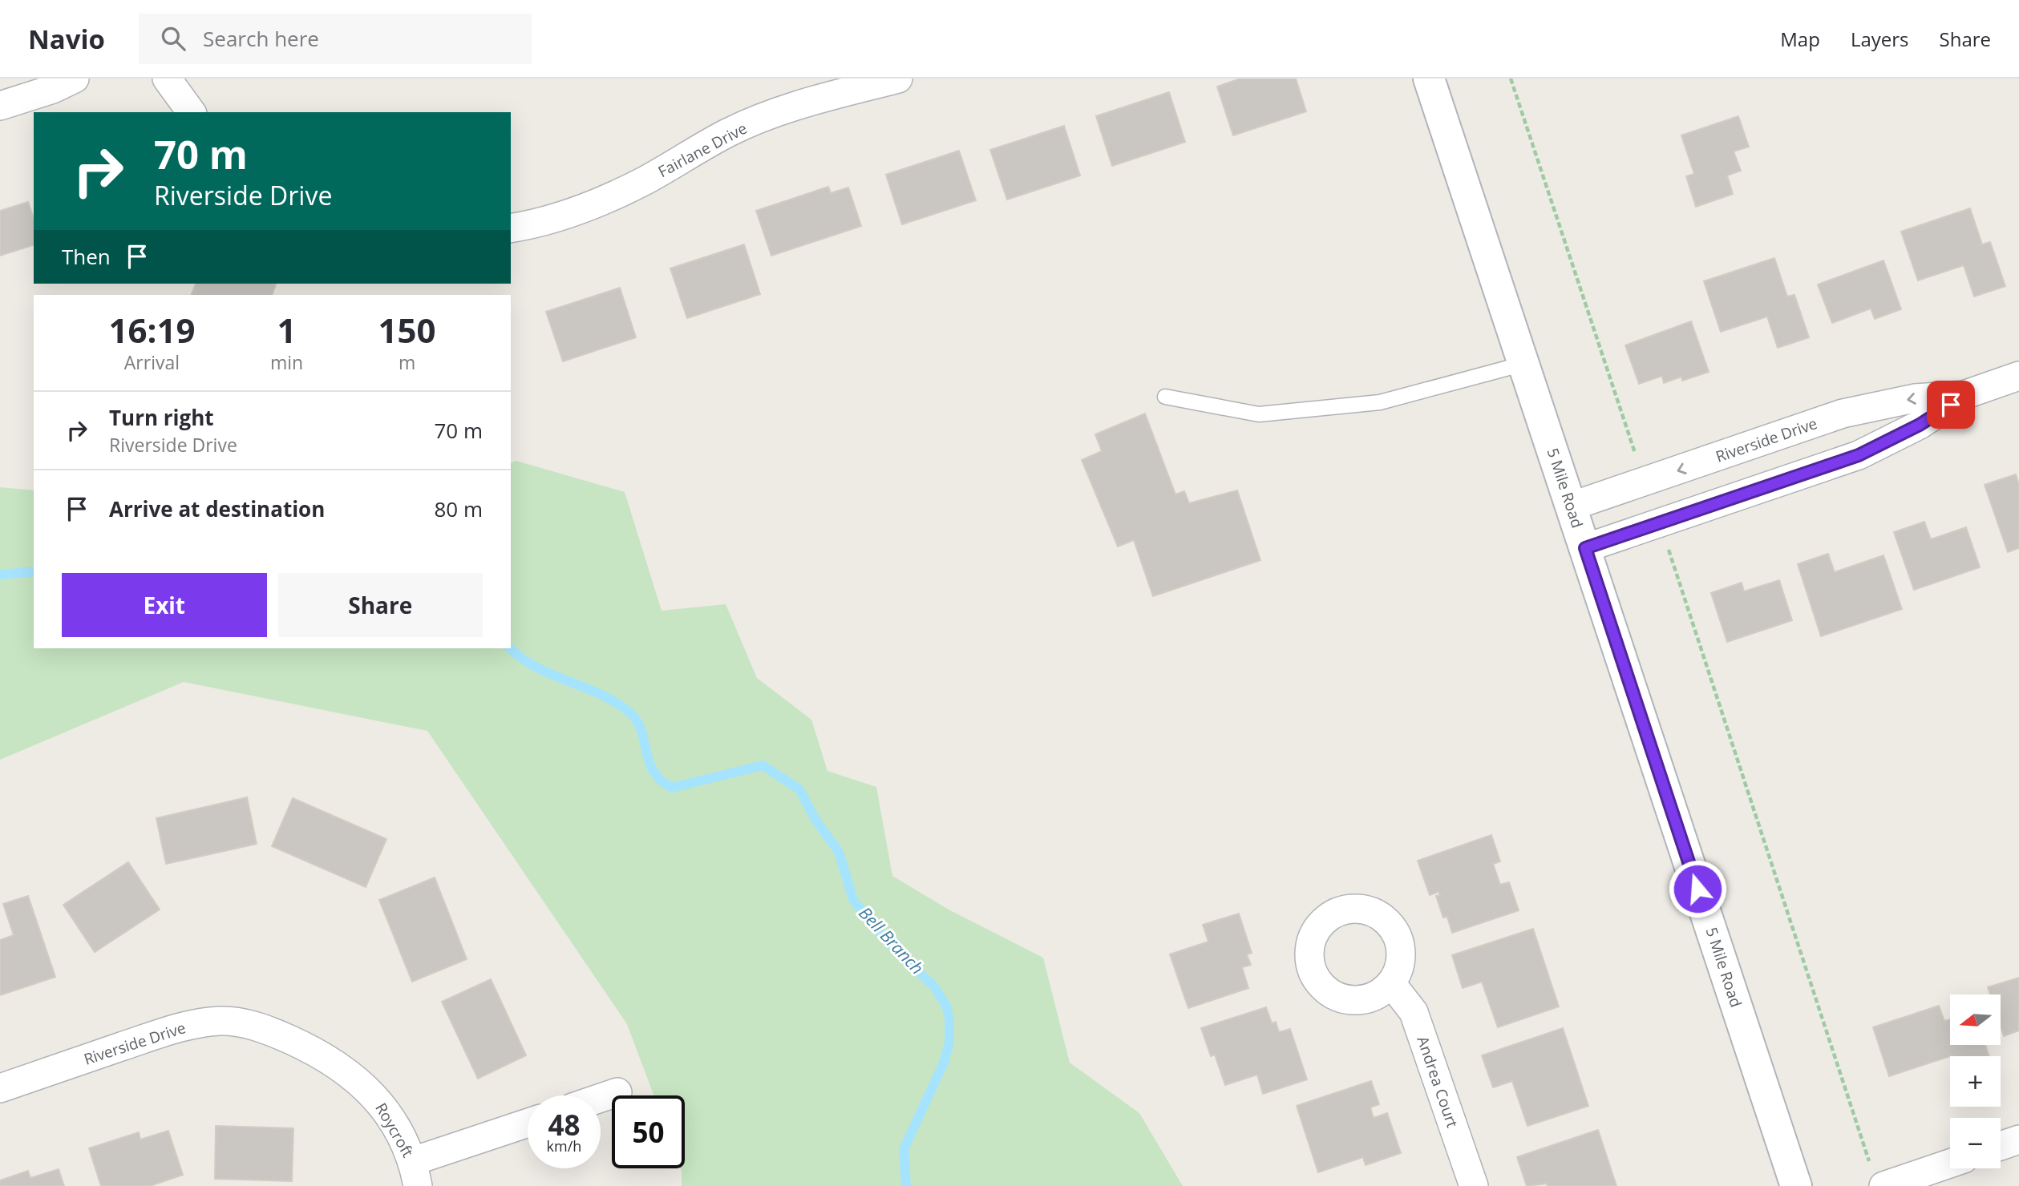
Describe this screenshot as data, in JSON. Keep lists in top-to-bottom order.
{
  "streets": {
    "main road": ["5 Mile Road"],
    "street": [
      "Fairlane Drive",
      "Riverside Drive",
      "Andrea Court",
      "Roycroft"
    ]
  },
  "crossings": [
    ["Riverside Drive", "5 Mile Road"],
    ["Riverside Drive", "Roycroft"]
  ],
  "water": ["Bell Branch"],
  "north": "left",
  "page": {
    "header": "Navio",
    "search": "Search here",
    "nav": ["Map", "Layers", "Share"],
    "turn": ["70 m", "Riverside Drive"],
    "then": "Then",
    "eta": [
      "16:19",
      "Arrival",
      "1",
      "min",
      "150",
      "m"
    ],
    "list": [
      {
        "name": "Turn right",
        "note": "Riverside Drive",
        "value": "70 m"
      },
      {
        "name": "Arrive at destination",
        "value": "80 m"
      }
    ],
    "buttons": ["Exit", "Share"],
    "map_buttons": ["+", "−"],
    "speed": "48 km/h",
    "limit": "50"
  }
}
